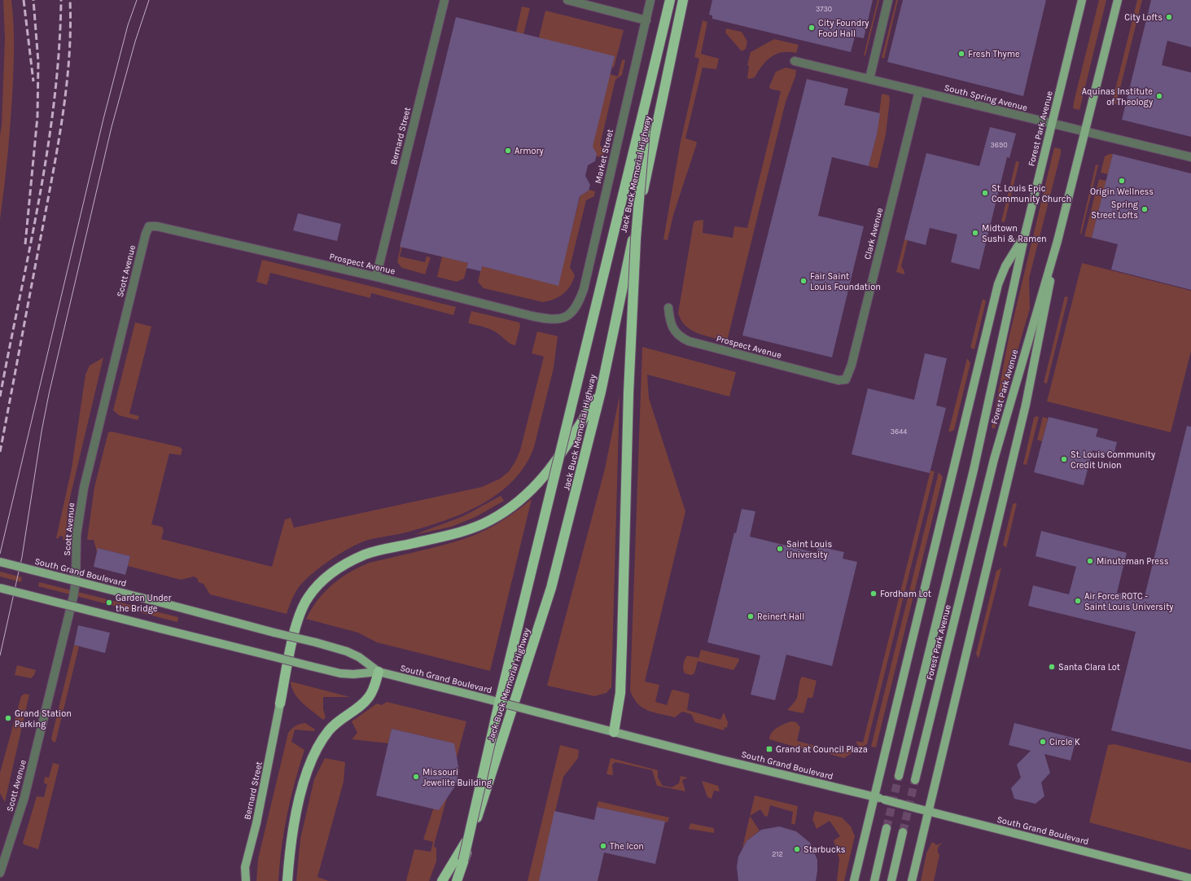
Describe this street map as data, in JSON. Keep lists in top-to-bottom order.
{
  "streets": {
    "highway": ["Jack Buck Memorial Highway"],
    "main road": ["Forest Park Avenue", "Bernard Street", "South Grand Boulevard"],
    "street": [
      "South Spring Avenue",
      "Market Street",
      "Clark Avenue",
      "Prospect Avenue",
      "Scott Avenue"
    ]
  },
  "crossings": [
    ["South Spring Avenue", "Forest Park Avenue"],
    ["South Spring Avenue", "Clark Avenue"],
    ["Bernard Street", "Prospect Avenue"],
    ["Market Street", "Prospect Avenue"],
    ["Clark Avenue", "Prospect Avenue"],
    ["Prospect Avenue", "Scott Avenue"]
  ],
  "places": {
    "other": [
      "City Lofts",
      "City Foundry Food Hall",
      "Fresh Thyme",
      "Aquinas Institute of Theology",
      "Armory",
      "Origin Wellness",
      "St. Louis Epic Community Church",
      "Spring Street Lofts",
      "Midtown Sushi & Ramen",
      "Fair Saint Louis Foundation",
      "St. Louis Community Credit Union",
      "Saint Louis University",
      "Minuteman Press",
      "Fordham Lot",
      "Air Force ROTC - Saint Louis University",
      "Garden Under the Bridge",
      "Reinert Hall",
      "Santa Clara Lot",
      "Grand Station Parking",
      "Circle K",
      "Missouri Jewelite Building",
      "The Icon",
      "Starbucks"
    ],
    "transit": ["Grand at Council Plaza"]
  },
  "house_numbers": [
    "3730",
    "3690",
    "3644",
    "212"
  ]
}
